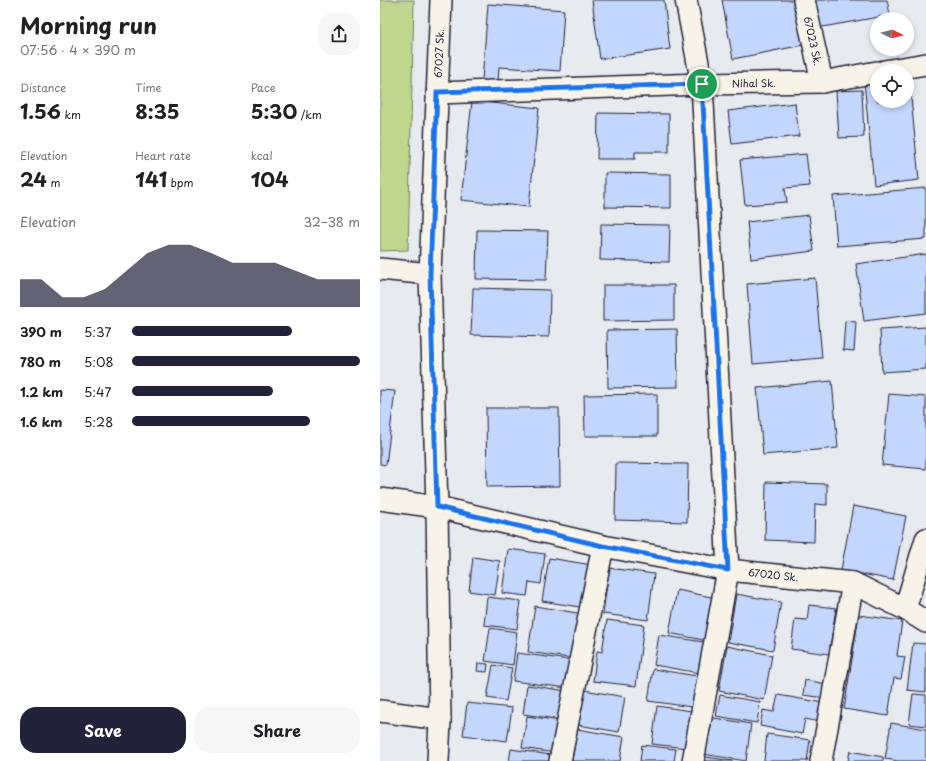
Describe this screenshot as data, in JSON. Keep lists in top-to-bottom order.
{
  "streets": {
    "street": [
      "67023 Sk.",
      "67027 Sk.",
      "Nihal Sk.",
      "67020 Sk."
    ]
  },
  "crossings": [
    ["67023 Sk.", "Nihal Sk."],
    ["67027 Sk.", "Nihal Sk."],
    ["67027 Sk.", "67020 Sk."]
  ],
  "north": "right",
  "page": {
    "heading": ["Morning run", "07:56 · 4 × 390 m"],
    "stats": [
      ["Distance", "1.56 km"],
      ["Time", "8:35"],
      ["Pace", "5:30 /km"],
      ["Elevation", "24 m"],
      ["Heart rate", "141 bpm"],
      ["kcal", "104"]
    ],
    "chart": ["Elevation", "32–38 m"],
    "list": [
      {
        "name": "390 m",
        "note": "5:37"
      },
      {
        "name": "780 m",
        "note": "5:08"
      },
      {
        "name": "1.2 km",
        "note": "5:47"
      },
      {
        "name": "1.6 km",
        "note": "5:28"
      }
    ],
    "buttons": ["Save", "Share"]
  }
}
